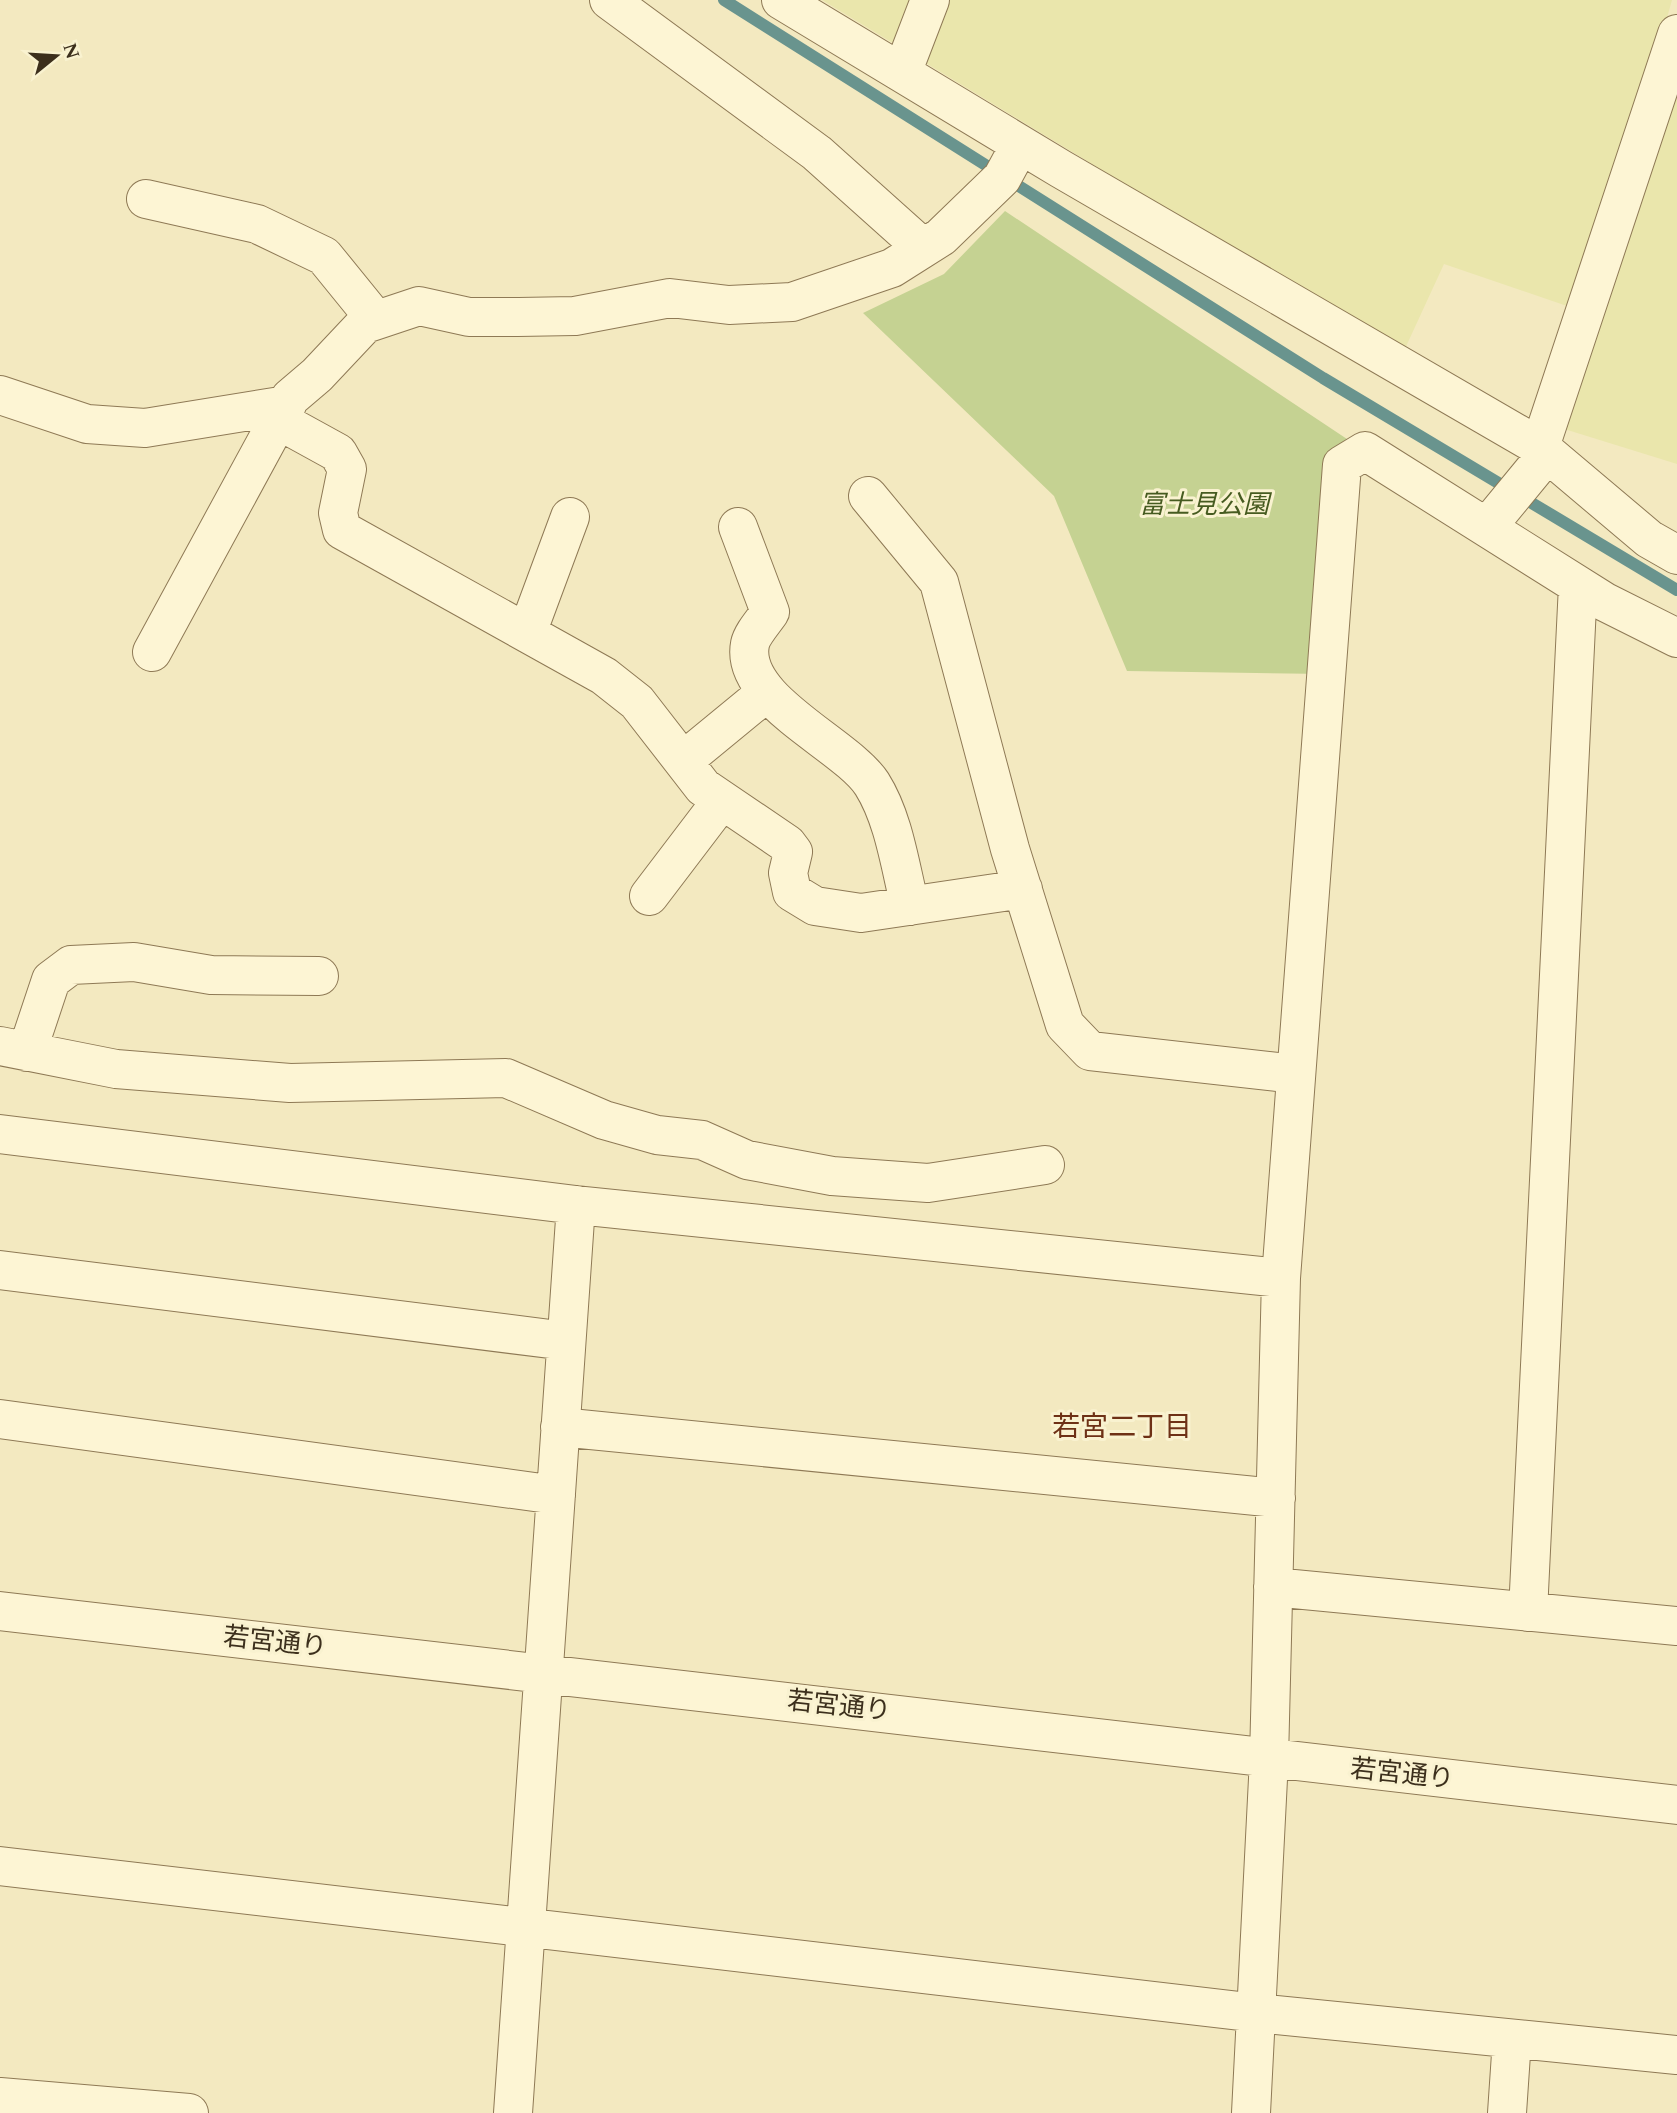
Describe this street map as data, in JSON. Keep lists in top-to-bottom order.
{
  "streets": {
    "street": ["若宮通り"]
  },
  "districts": ["若宮二丁目"],
  "parks": ["富士見公園"],
  "north": "right"
}
